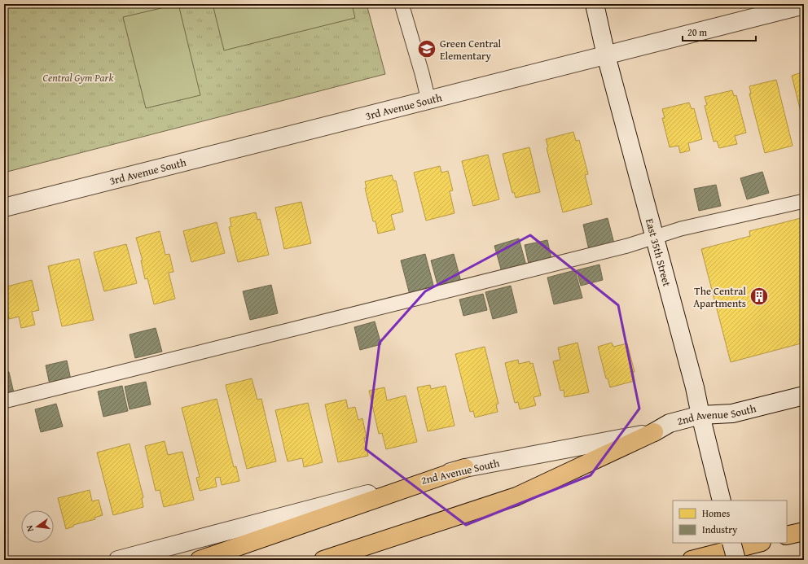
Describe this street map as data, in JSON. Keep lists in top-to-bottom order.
{
  "streets": {
    "street": ["3rd Avenue South", "East 35th Street", "2nd Avenue South"]
  },
  "crossings": [
    ["3rd Avenue South", "East 35th Street"],
    ["East 35th Street", "2nd Avenue South"]
  ],
  "parks": ["Central Gym Park"],
  "places": {
    "school or university": ["Green Central Elementary"],
    "building": ["The Central Apartments"]
  },
  "legend": ["Homes", "Industry"],
  "scale_bar": "20 m",
  "north": "left"
}
